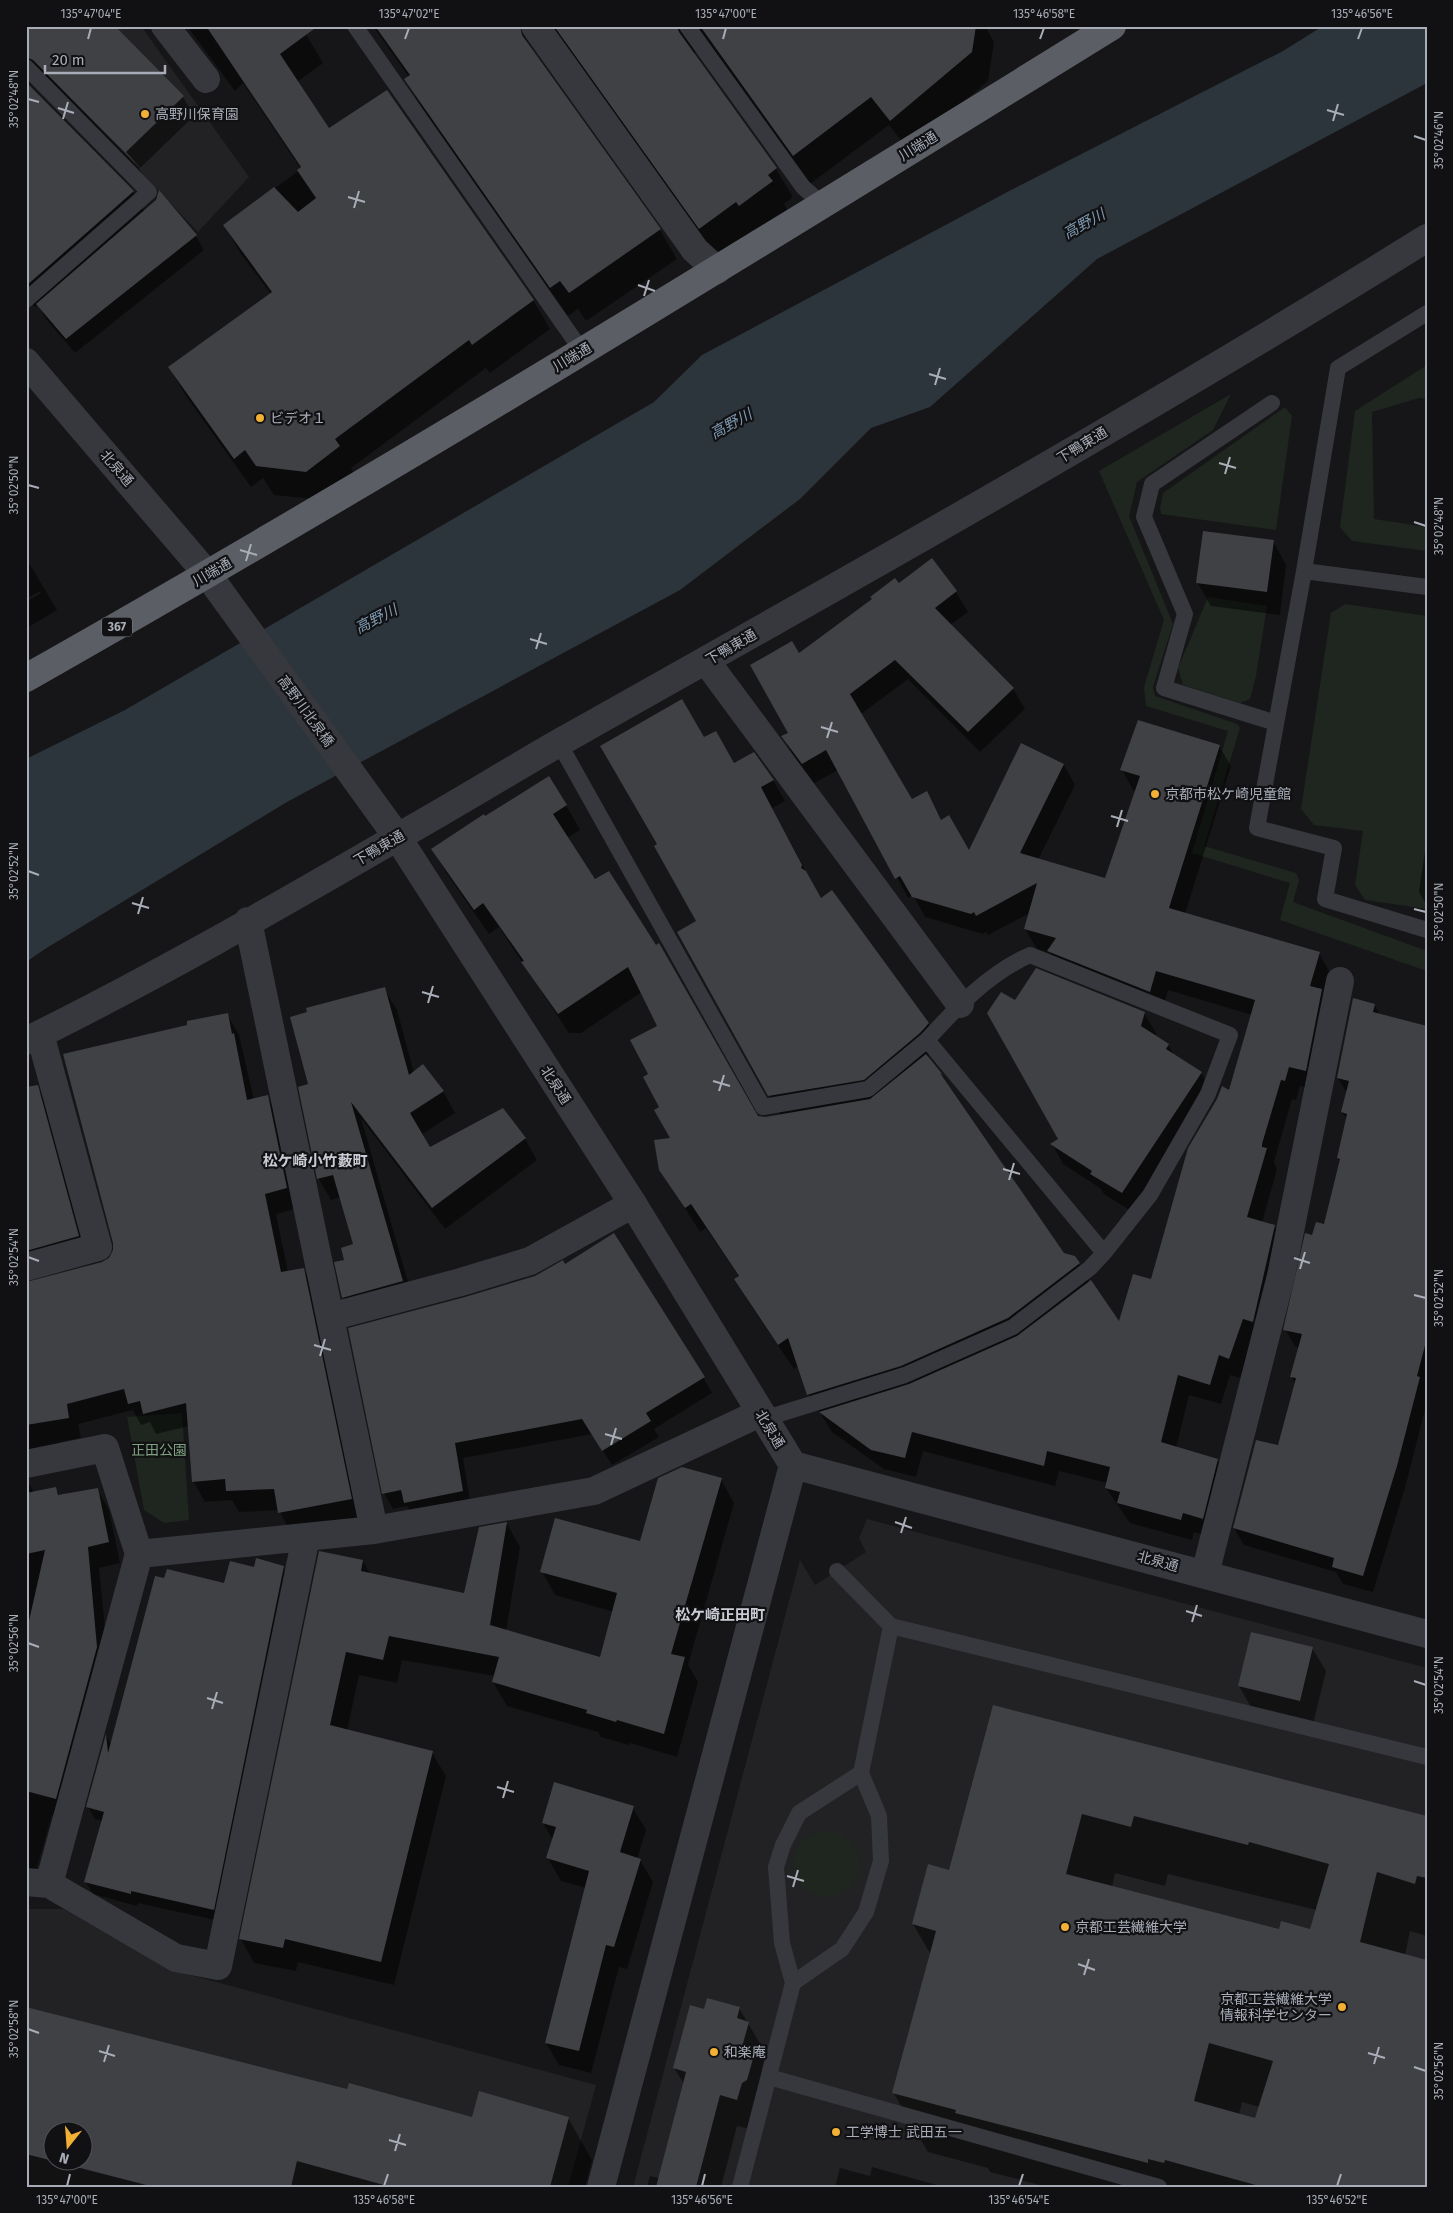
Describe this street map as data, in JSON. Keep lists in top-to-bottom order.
{
  "streets": {
    "highway": ["川端通", "367"],
    "street": ["下鴨東通", "北泉通", "高野川北泉橋"]
  },
  "crossings": [
    ["川端通", "北泉通"],
    ["下鴨東通", "北泉通"],
    ["下鴨東通", "高野川北泉橋"],
    ["北泉通", "高野川北泉橋"]
  ],
  "districts": ["松ケ崎小竹藪町", "松ケ崎正田町"],
  "water": ["高野川"],
  "parks": ["正田公園"],
  "places": [
    "高野川保育園",
    "ビデオ１",
    "京都市松ケ崎児童館",
    "京都工芸繊維大学",
    "京都工芸繊維大学 情報科学センター",
    "和楽庵",
    "工学博士 武田五一"
  ],
  "scale_bar": "20 m",
  "north": "bottom",
  "coordinates": [
    "135°47'04\"E",
    "135°47'02\"E",
    "135°47'00\"E",
    "135°46'58\"E",
    "135°46'56\"E",
    "35°02'48\"N",
    "35°02'46\"N",
    "35°02'50\"N",
    "35°02'52\"N",
    "35°02'54\"N",
    "35°02'56\"N",
    "35°02'58\"N",
    "135°46'54\"E",
    "135°46'52\"E"
  ]
}
